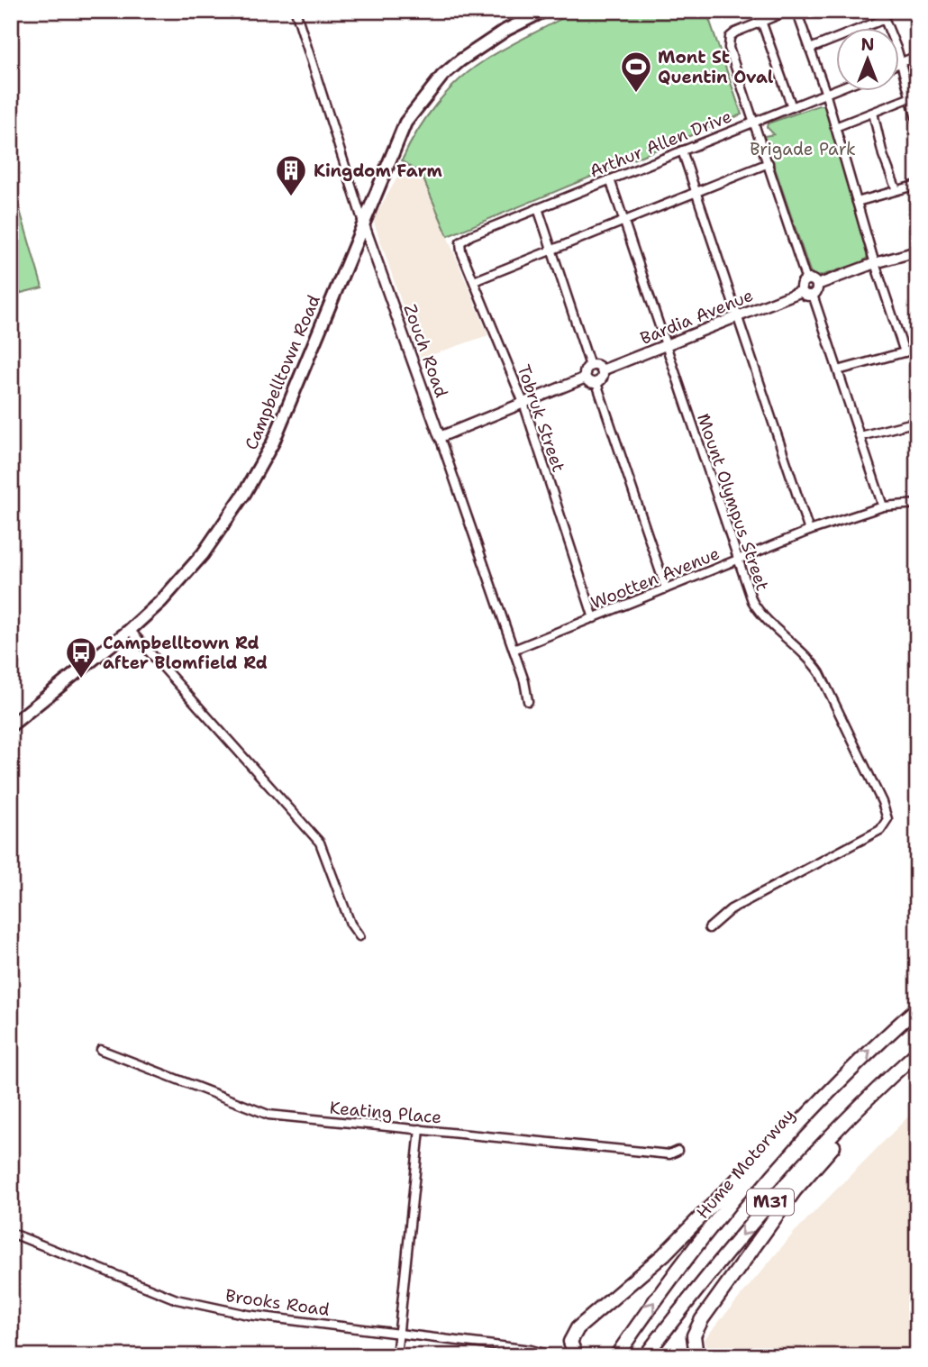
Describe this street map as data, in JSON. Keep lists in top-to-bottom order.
{
  "streets": {
    "highway": ["Hume Motorway", "M31"],
    "main road": ["Campbelltown Road"],
    "street": [
      "Arthur Allen Drive",
      "Bardia Avenue",
      "Zouch Road",
      "Tobruk Street",
      "Mount Olympus Street",
      "Wootten Avenue",
      "Keating Place",
      "Brooks Road"
    ]
  },
  "crossings": [
    ["Arthur Allen Drive", "Tobruk Street"],
    ["Arthur Allen Drive", "Mount Olympus Street"],
    ["Bardia Avenue", "Mount Olympus Street"],
    ["Zouch Road", "Campbelltown Road"],
    ["Zouch Road", "Wootten Avenue"],
    ["Tobruk Street", "Wootten Avenue"],
    ["Mount Olympus Street", "Wootten Avenue"]
  ],
  "parks": ["Brigade Park"],
  "places": {
    "sports": ["Mont St Quentin Oval"],
    "building": ["Kingdom Farm"],
    "bus stop": ["Campbelltown Rd after Blomfield Rd"]
  },
  "north": "top"
}
